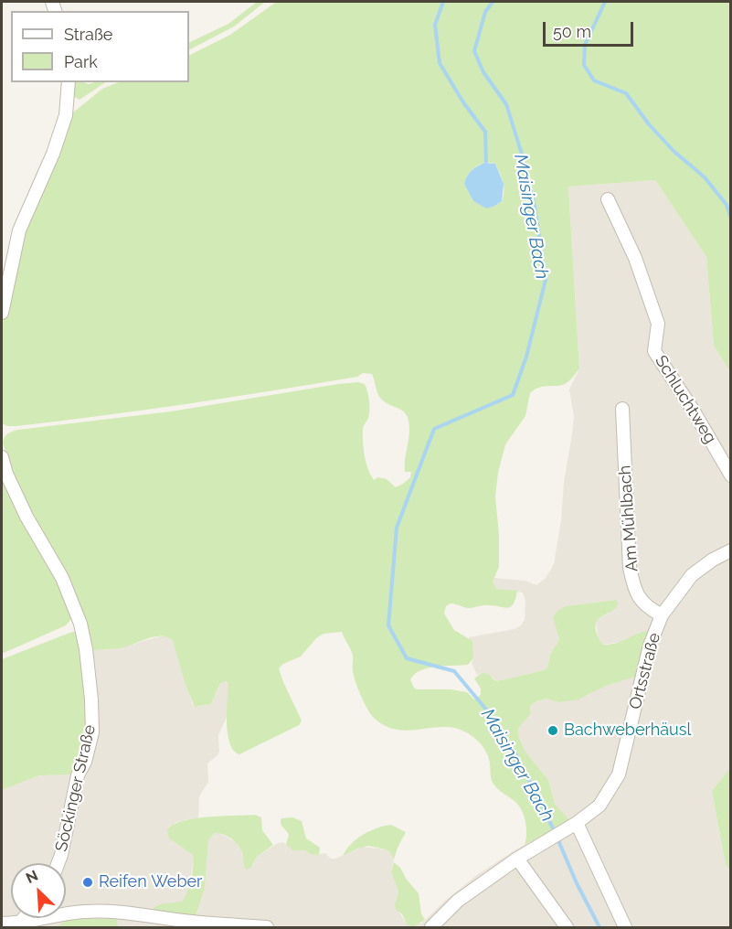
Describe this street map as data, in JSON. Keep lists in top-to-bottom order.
{
  "streets": {
    "street": [
      "Schluchtweg",
      "Am Mühlbach",
      "Ortsstraße",
      "Söckinger Straße"
    ]
  },
  "crossings": [
    ["Am Mühlbach", "Ortsstraße"]
  ],
  "water": ["Maisinger Bach"],
  "places": ["Bachweberhäusl", "Reifen Weber"],
  "legend": ["Straße", "Park"],
  "scale_bar": "50 m",
  "north": "top left"
}
